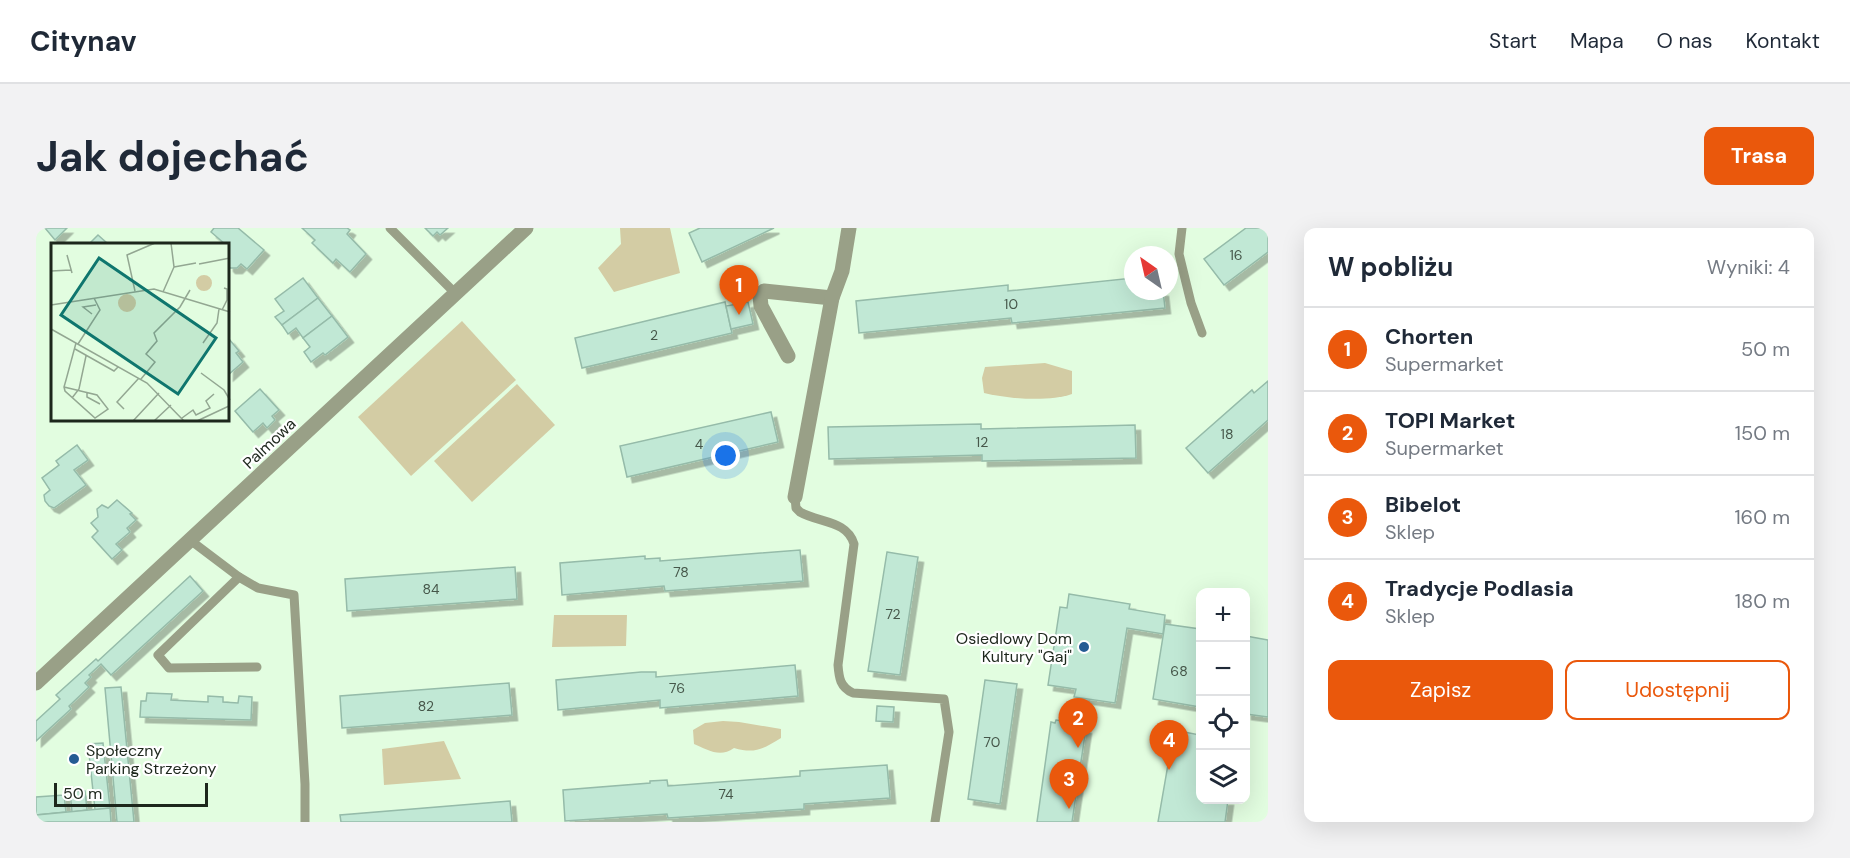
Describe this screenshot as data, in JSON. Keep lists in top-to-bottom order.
{
  "streets": {
    "street": ["Palmowa"]
  },
  "places": ["Osiedlowy Dom Kultury \"Gaj\"", "Społeczny Parking Strzeżony"],
  "house_numbers": [
    "16",
    "10",
    "2",
    "18",
    "12",
    "4",
    "78",
    "84",
    "72",
    "68",
    "76",
    "82",
    "70",
    "74"
  ],
  "scale_bar": "50 m",
  "north": "top left",
  "page": {
    "header": "Citynav",
    "nav": [
      "Start",
      "Mapa",
      "O nas",
      "Kontakt"
    ],
    "buttons": [
      "Trasa",
      ["Zapisz", "Udostępnij"]
    ],
    "title": "Jak dojechać",
    "heading": ["W pobliżu", "Wyniki: 4"],
    "pins": [
      "1",
      "2",
      "4",
      "3"
    ],
    "list": [
      {
        "mark": "1",
        "name": "Chorten",
        "note": "Supermarket",
        "value": "50 m"
      },
      {
        "mark": "2",
        "name": "TOPI Market",
        "note": "Supermarket",
        "value": "150 m"
      },
      {
        "mark": "3",
        "name": "Bibelot",
        "note": "Sklep",
        "value": "160 m"
      },
      {
        "mark": "4",
        "name": "Tradycje Podlasia",
        "note": "Sklep",
        "value": "180 m"
      }
    ],
    "map_buttons": ["+", "−"],
    "scale": "50 m"
  }
}
